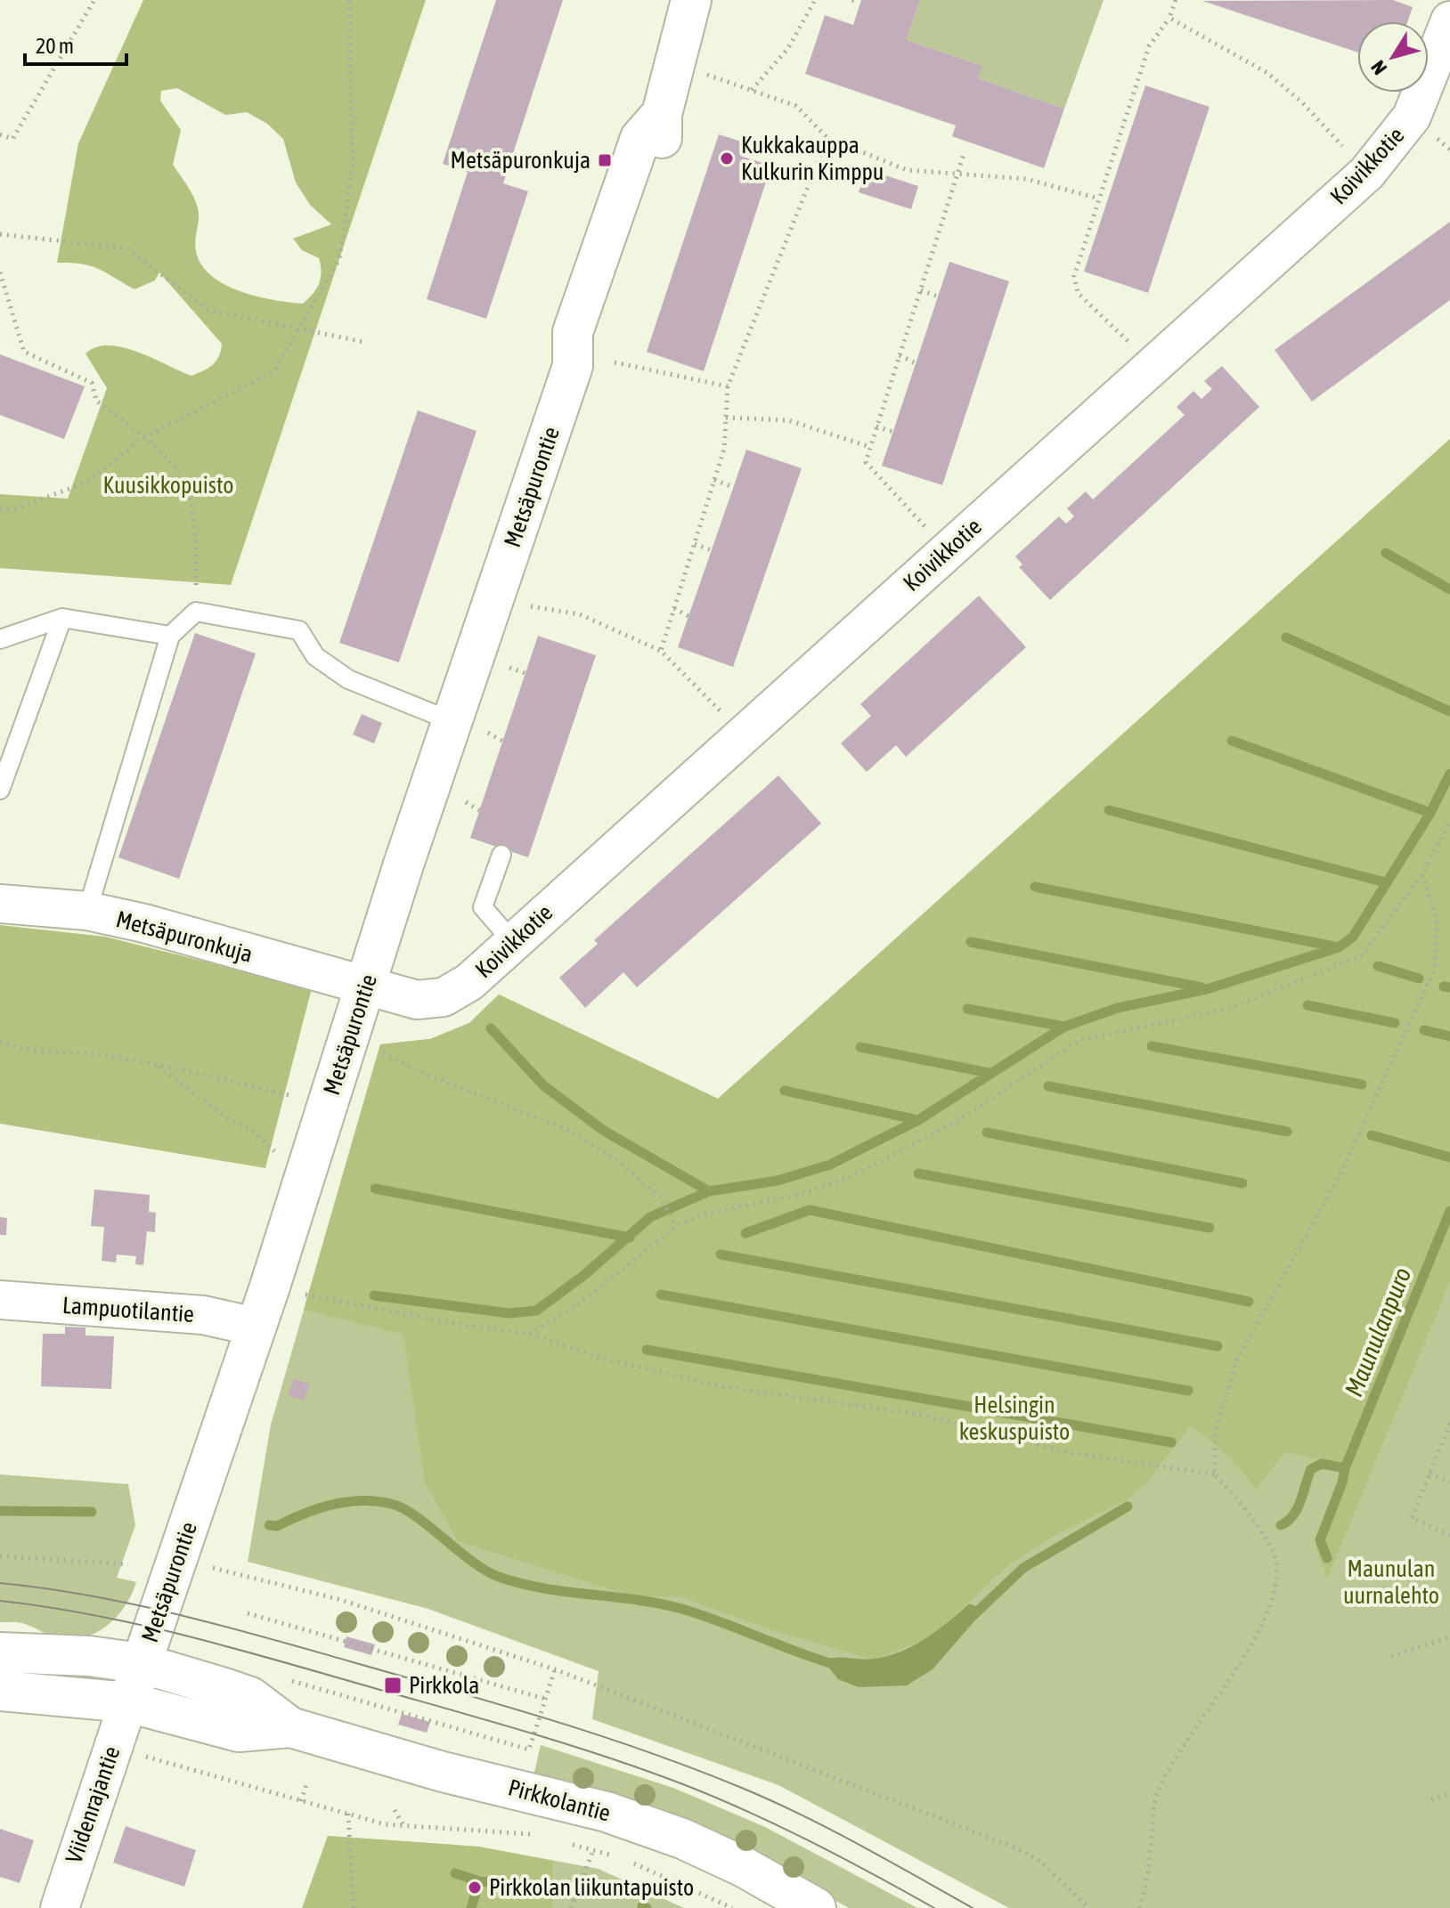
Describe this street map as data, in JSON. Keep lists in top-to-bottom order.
{
  "streets": {
    "street": [
      "Koivikkotie",
      "Metsäpurontie",
      "Metsäpuronkuja",
      "Lampuotilantie",
      "Pirkkolantie",
      "Viidenrajantie"
    ]
  },
  "crossings": [
    ["Koivikkotie", "Metsäpurontie"],
    ["Koivikkotie", "Metsäpuronkuja"],
    ["Metsäpurontie", "Metsäpuronkuja"],
    ["Metsäpurontie", "Lampuotilantie"],
    ["Metsäpurontie", "Pirkkolantie"],
    ["Metsäpurontie", "Viidenrajantie"],
    ["Pirkkolantie", "Viidenrajantie"]
  ],
  "water": ["Maunulanpuro"],
  "parks": ["Kuusikkopuisto", "Helsingin keskuspuisto", "Maunulan uurnalehto"],
  "places": {
    "other": ["Kukkakauppa Kulkurin Kimppu", "Pirkkolan liikuntapuisto"],
    "transit": ["Metsäpuronkuja", "Pirkkola"]
  },
  "scale_bar": "20 m",
  "north": "bottom left"
}
